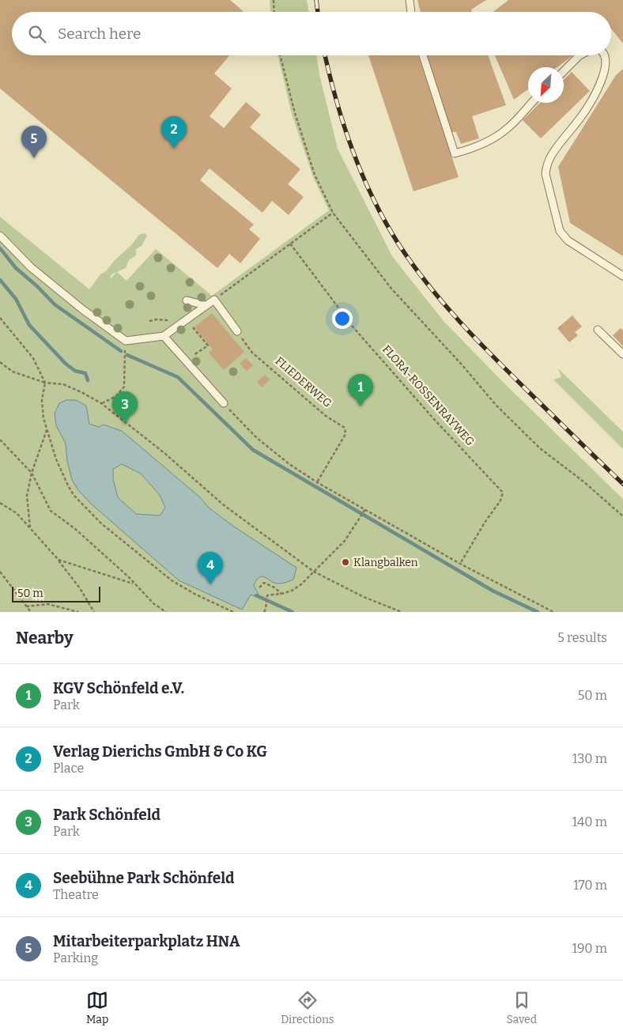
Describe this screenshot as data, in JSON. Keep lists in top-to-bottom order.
{
  "streets": {
    "path": ["FLIEDERWEG", "FLORA-ROSSENRAYWEG"]
  },
  "places": ["Klangbalken"],
  "scale_bar": "50 m",
  "north": "bottom left",
  "page": {
    "search": "Search here",
    "pins": [
      "2",
      "5",
      "1",
      "3",
      "4"
    ],
    "scale": "50 m",
    "heading": ["Nearby", "5 results"],
    "list": [
      {
        "mark": "1",
        "name": "KGV Schönfeld e.V.",
        "note": "Park",
        "value": "50 m"
      },
      {
        "mark": "2",
        "name": "Verlag Dierichs GmbH & Co KG",
        "note": "Place",
        "value": "130 m"
      },
      {
        "mark": "3",
        "name": "Park Schönfeld",
        "note": "Park",
        "value": "140 m"
      },
      {
        "mark": "4",
        "name": "Seebühne Park Schönfeld",
        "note": "Theatre",
        "value": "170 m"
      },
      {
        "mark": "5",
        "name": "Mitarbeiterparkplatz HNA",
        "note": "Parking",
        "value": "190 m"
      }
    ],
    "nav": ["Map", "Directions", "Saved"]
  }
}
